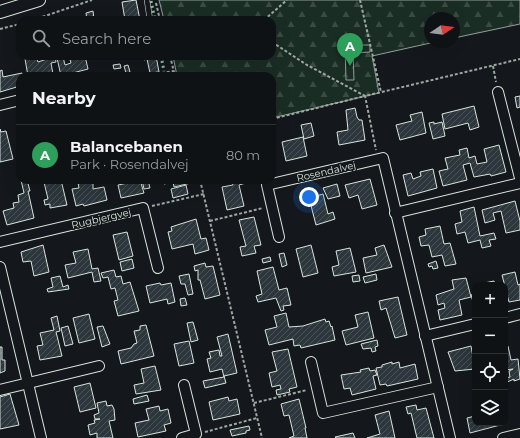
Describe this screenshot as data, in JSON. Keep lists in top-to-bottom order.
{
  "streets": {
    "street": ["Rosendalvej", "Rugbjergvej"]
  },
  "north": "right",
  "page": {
    "search": "Search here",
    "pins": "A",
    "heading": "Nearby",
    "list": [
      {
        "mark": "A",
        "name": "Balancebanen",
        "note": "Park · Rosendalvej",
        "value": "80 m"
      }
    ],
    "map_buttons": ["+", "−"]
  }
}
